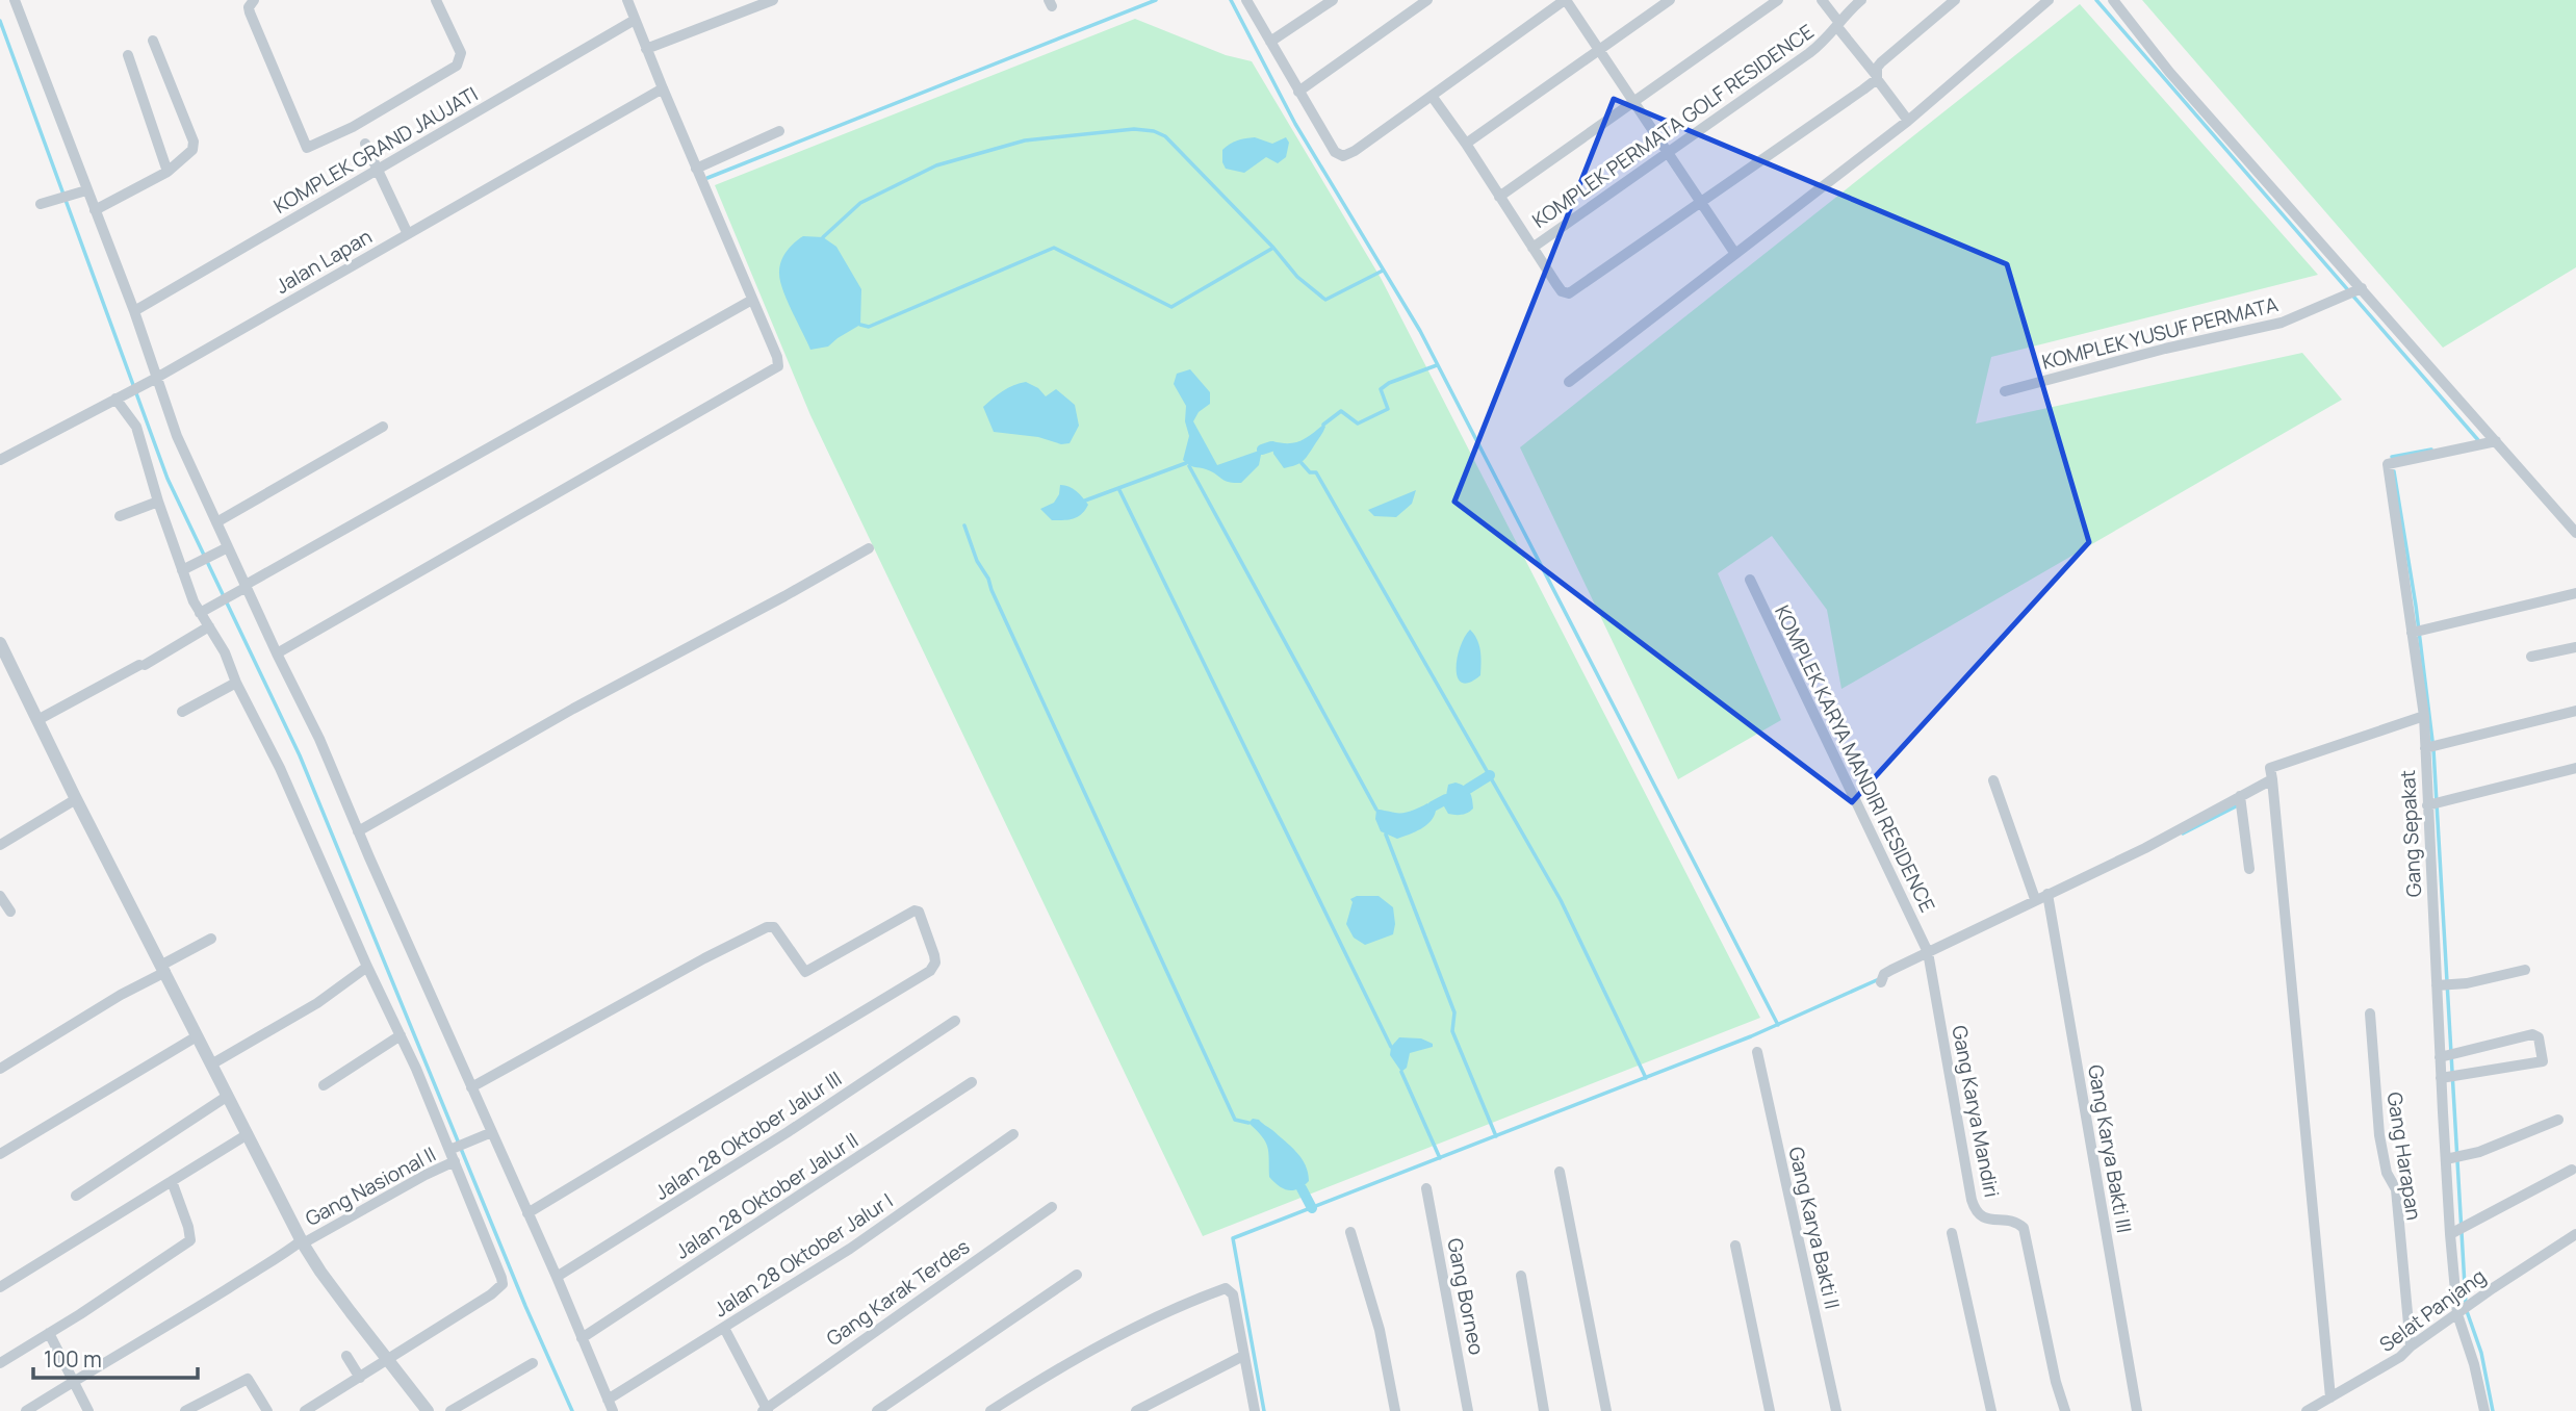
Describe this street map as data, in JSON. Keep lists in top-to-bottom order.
{
  "streets": {
    "street": [
      "KOMPLEK PERMATA GOLF RESIDENCE",
      "KOMPLEK GRAND JAUJATI",
      "Jalan Lapan",
      "KOMPLEK YUSUF PERMATA",
      "KOMPLEK KARYA MANDIRI RESIDENCE",
      "Gang Sepakat",
      "Gang Karya Mandiri",
      "Jalan 28 Oktober Jalur III",
      "Gang Karya Bakti III",
      "Gang Harapan",
      "Gang Nasional II",
      "Jalan 28 Oktober Jalur II",
      "Gang Karya Bakti II",
      "Jalan 28 Oktober Jalur I",
      "Gang Karak Terdes",
      "Gang Borneo",
      "Selat Panjang"
    ]
  },
  "crossings": [
    ["KOMPLEK KARYA MANDIRI RESIDENCE", "Gang Karya Mandiri"],
    ["Gang Sepakat", "Selat Panjang"],
    ["Gang Harapan", "Selat Panjang"]
  ],
  "scale_bar": "100 m"
}
